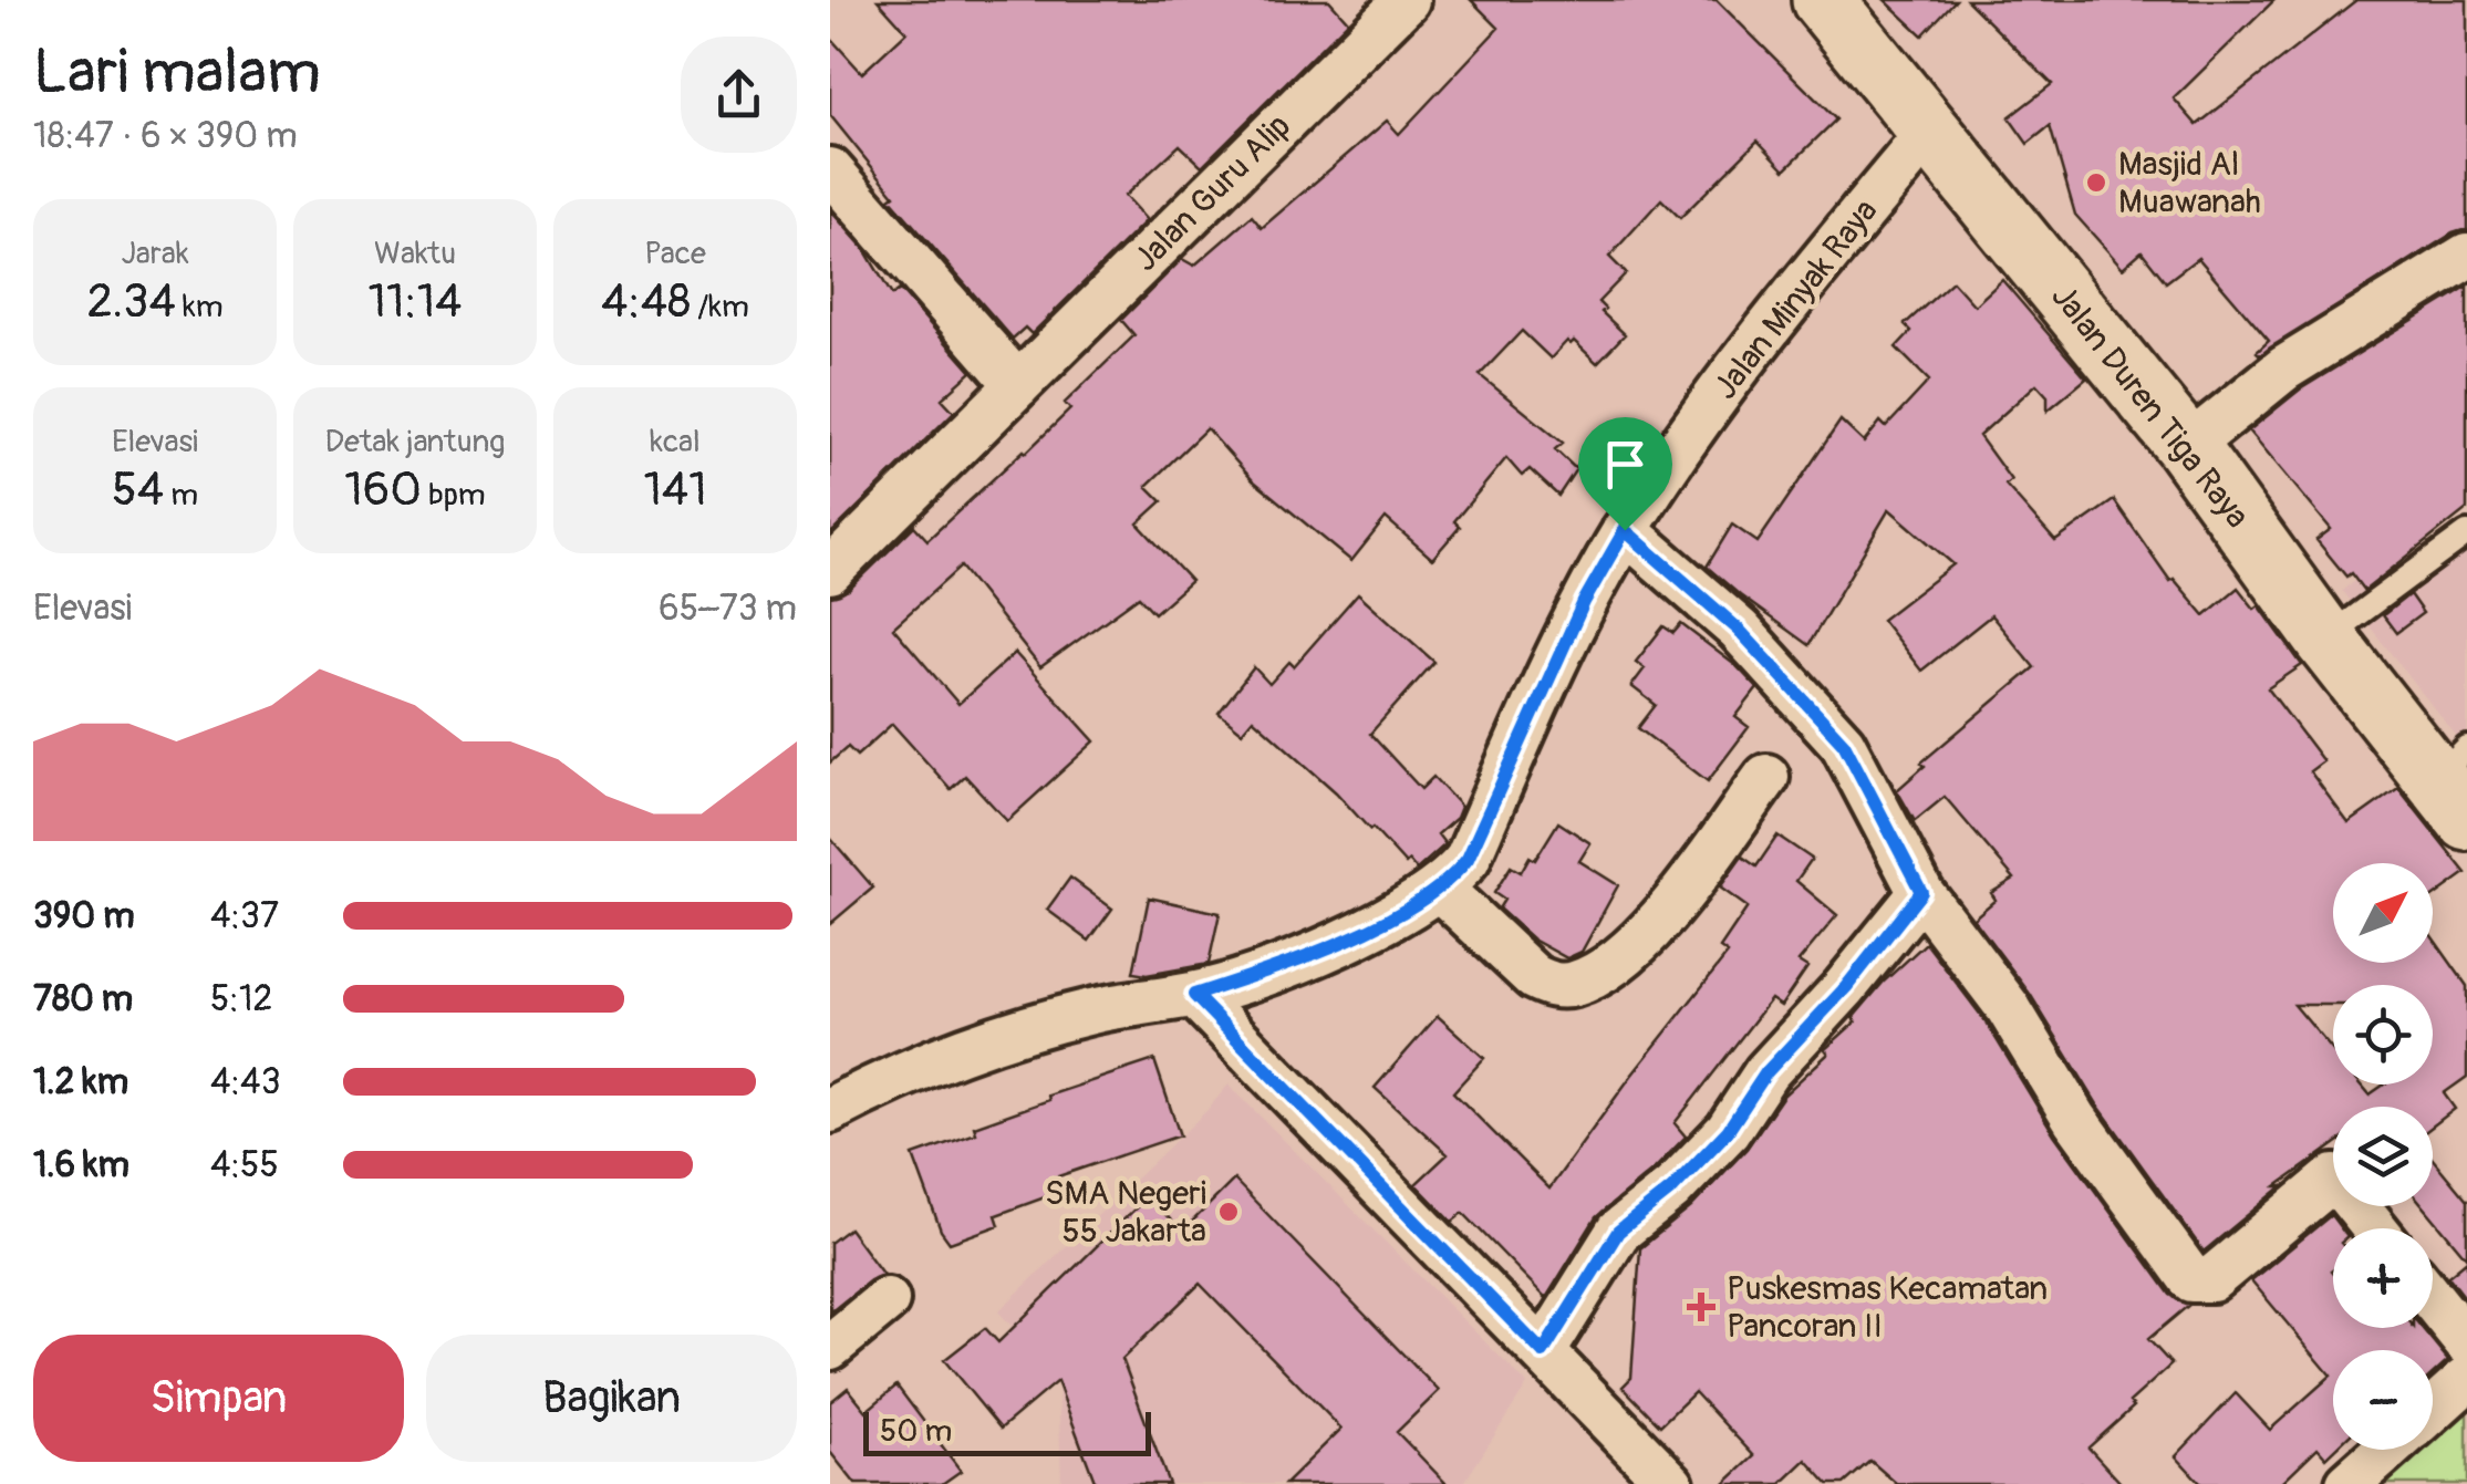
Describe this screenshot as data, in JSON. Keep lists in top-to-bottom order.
{
  "streets": {
    "main road": ["Jalan Duren Tiga Raya"],
    "street": ["Jalan Guru Alip", "Jalan Minyak Raya"]
  },
  "crossings": [
    ["Jalan Minyak Raya", "Jalan Duren Tiga Raya"]
  ],
  "places": {
    "other": ["Masjid Al Muawanah", "SMA Negeri 55 Jakarta"],
    "health": ["Puskesmas Kecamatan Pancoran II"]
  },
  "scale_bar": "50 m",
  "north": "top right",
  "page": {
    "heading": ["Lari malam", "18:47 · 6 × 390 m"],
    "stats": [
      ["Jarak", "2.34 km"],
      ["Waktu", "11:14"],
      ["Pace", "4:48 /km"],
      ["Elevasi", "54 m"],
      ["Detak jantung", "160 bpm"],
      ["kcal", "141"]
    ],
    "chart": ["Elevasi", "65–73 m"],
    "map_buttons": ["+", "−"],
    "list": [
      {
        "name": "390 m",
        "note": "4:37"
      },
      {
        "name": "780 m",
        "note": "5:12"
      },
      {
        "name": "1.2 km",
        "note": "4:43"
      },
      {
        "name": "1.6 km",
        "note": "4:55"
      }
    ],
    "buttons": ["Simpan", "Bagikan"],
    "scale": "50 m"
  }
}
